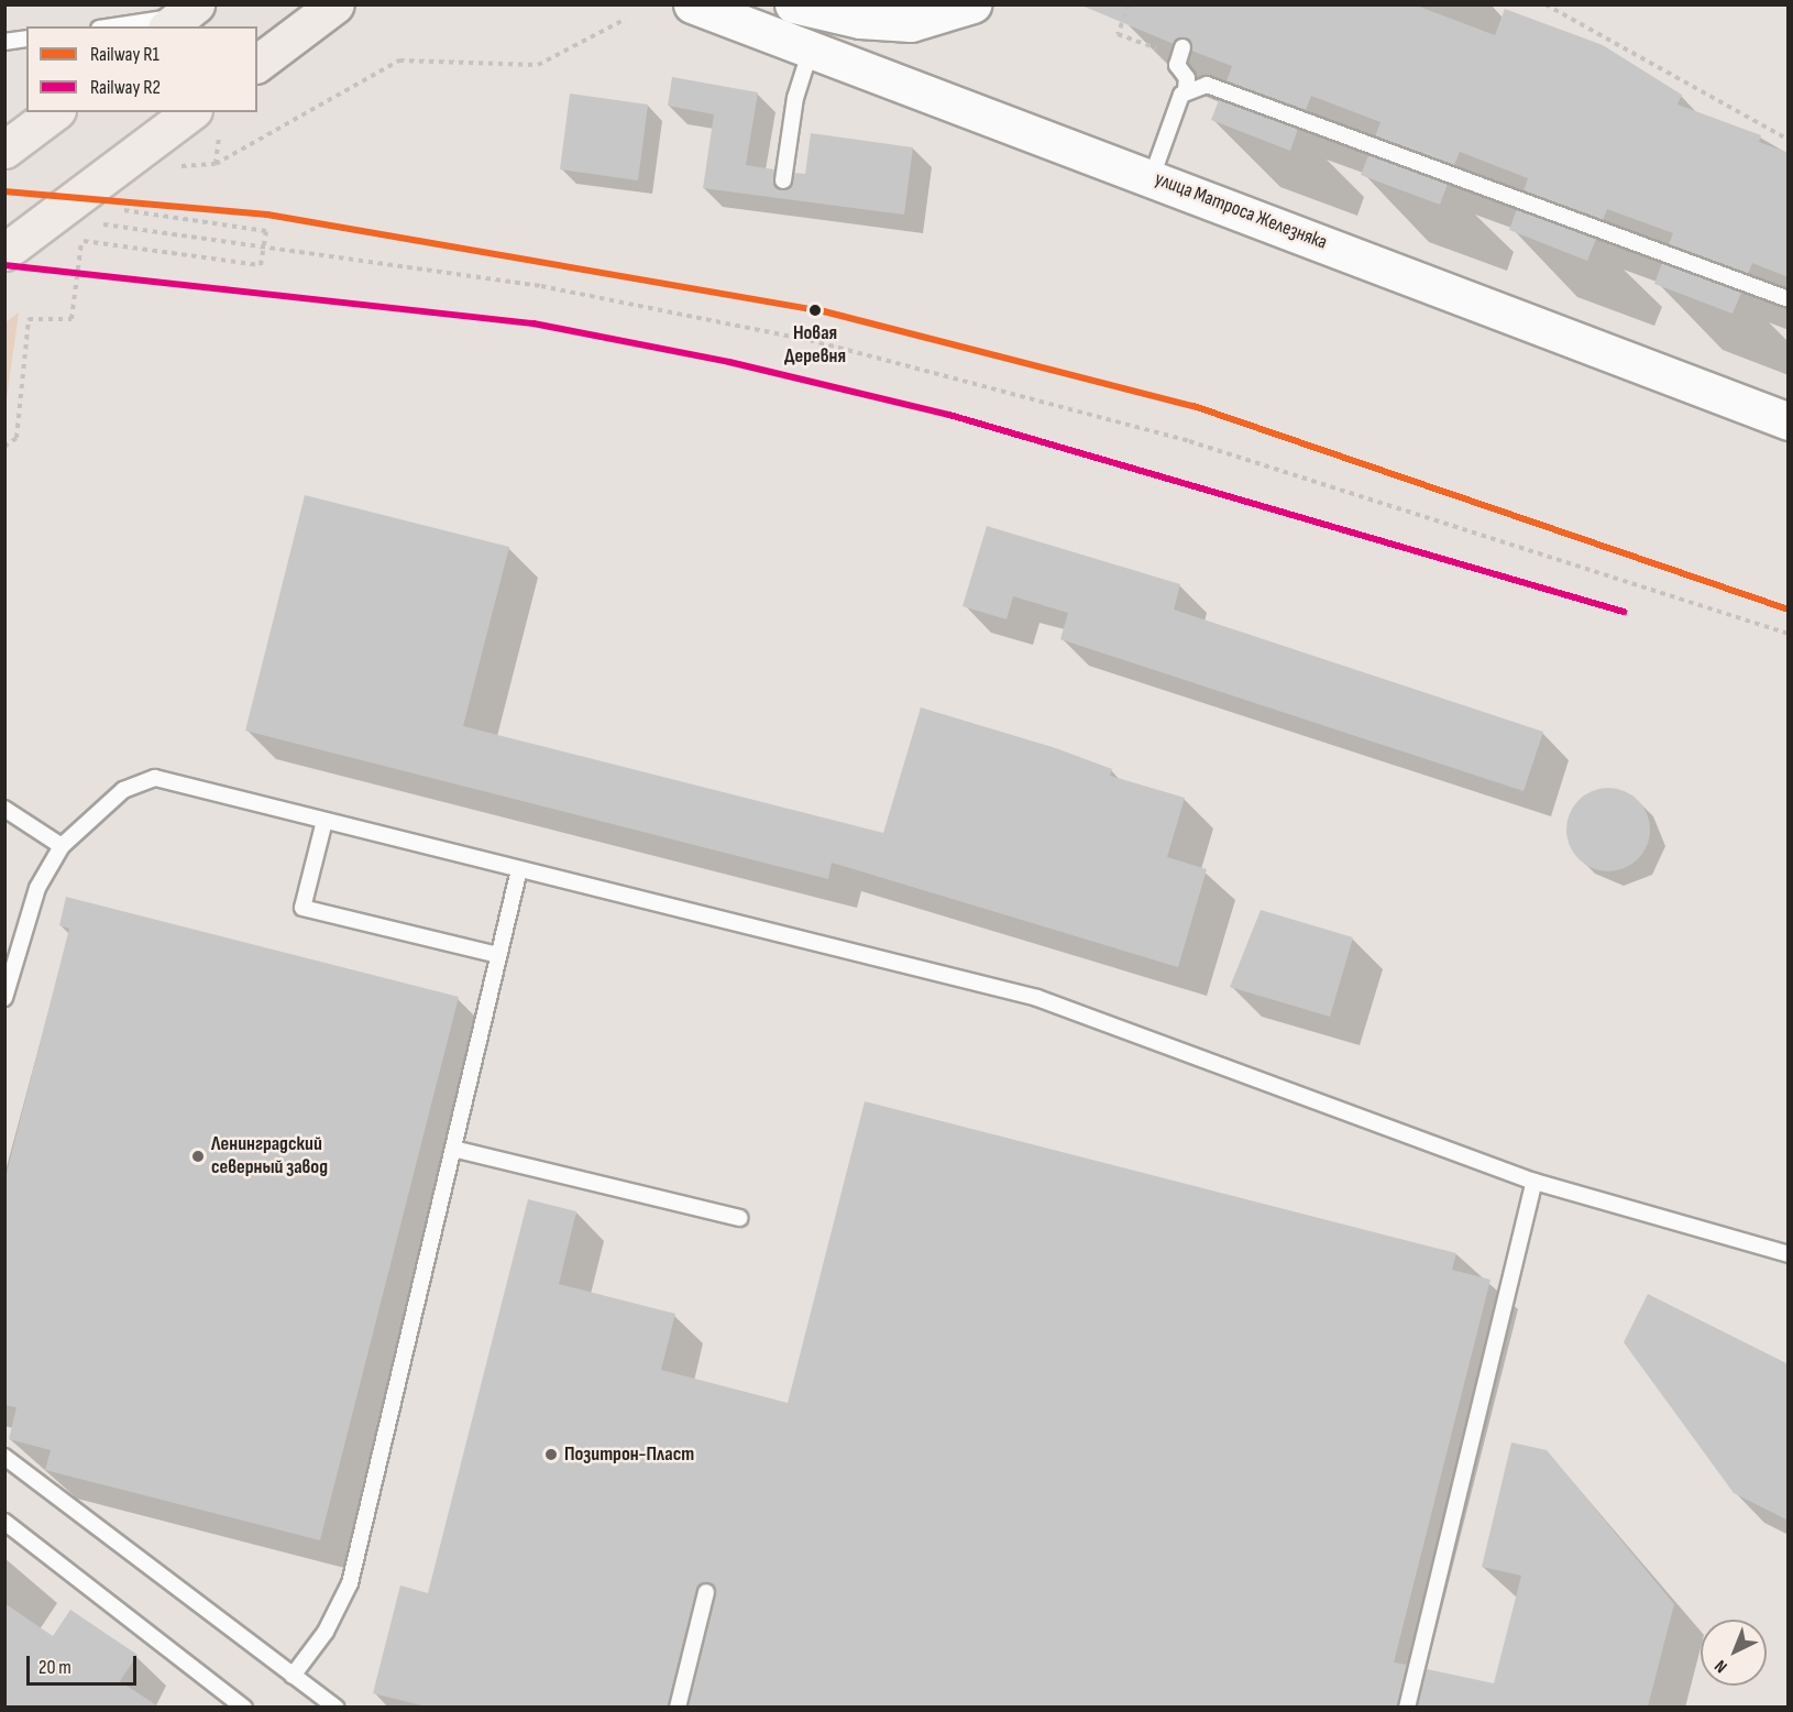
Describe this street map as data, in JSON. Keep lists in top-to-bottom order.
{
  "streets": {
    "street": ["улица Матроса Железняка"]
  },
  "places": ["Новая Деревня", "Ленинградский северный завод", "Позитрон-Пласт"],
  "lines": ["rail line R1", "rail line R2"],
  "legend": ["Railway R1", "Railway R2"],
  "scale_bar": "20 m",
  "north": "bottom left"
}
